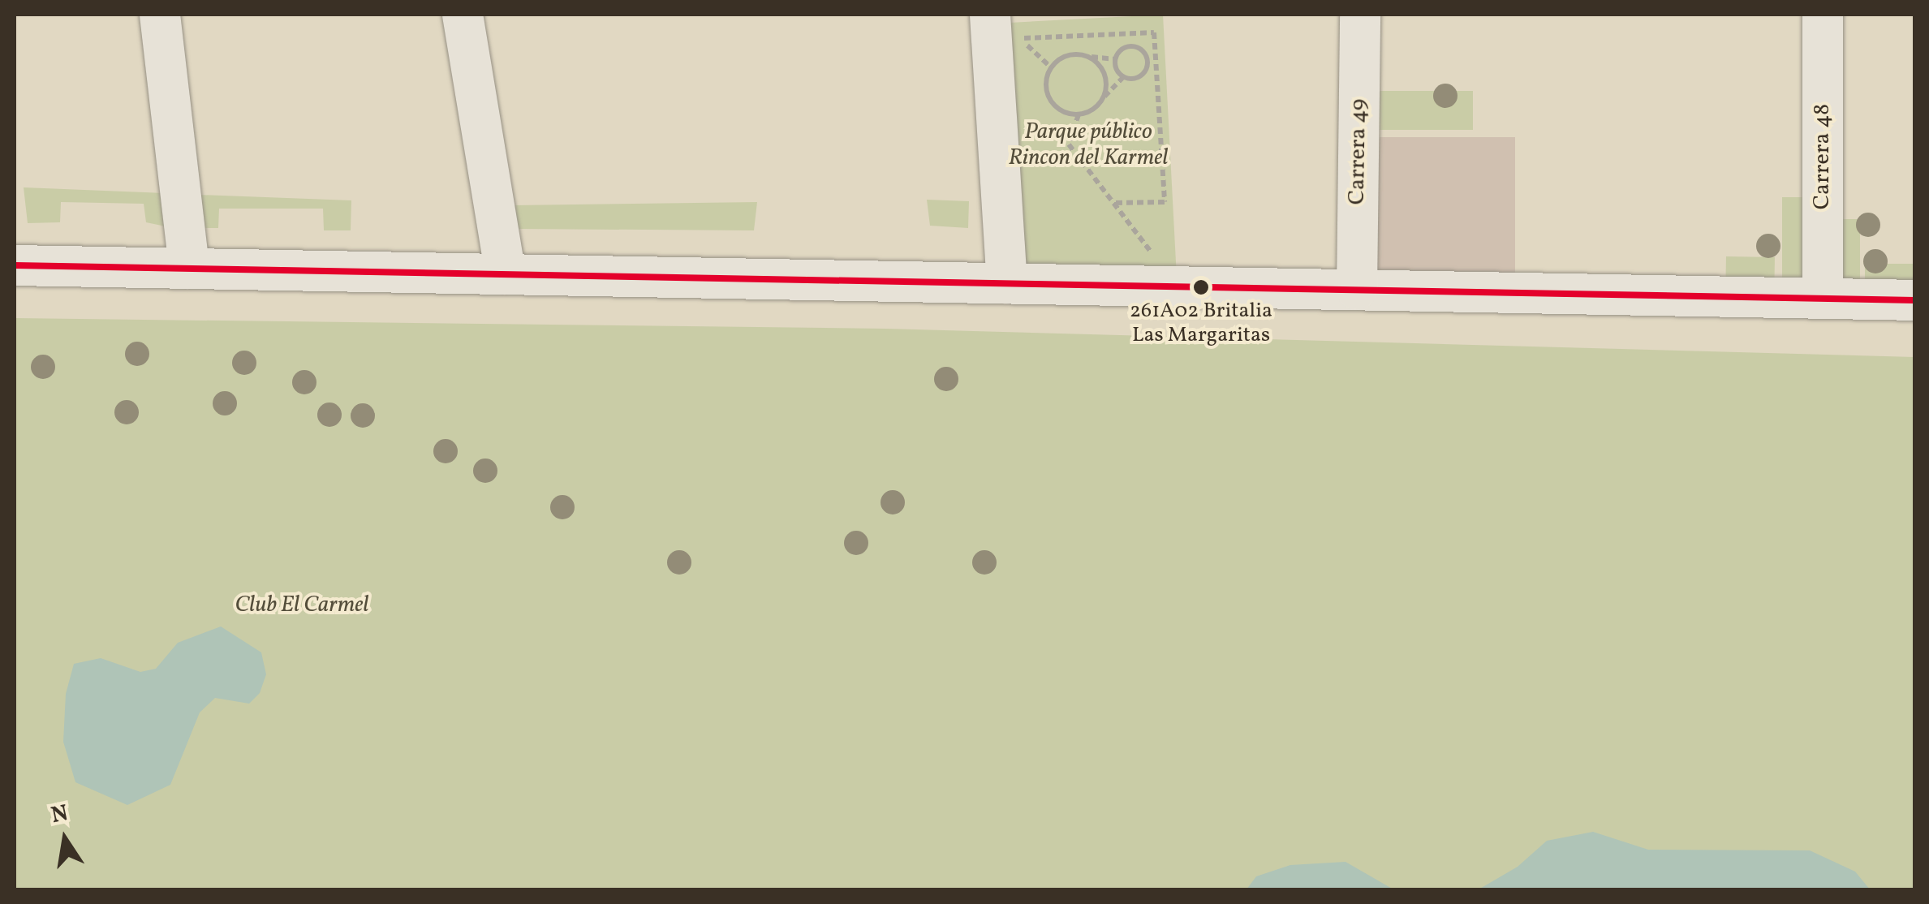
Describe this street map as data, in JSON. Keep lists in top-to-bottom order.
{
  "streets": {
    "street": ["Carrera 49", "Carrera 48"]
  },
  "parks": ["Parque público Rincon del Karmel", "Club El Carmel"],
  "places": ["261A02 Britalia Las Margaritas"],
  "north": "top"
}
